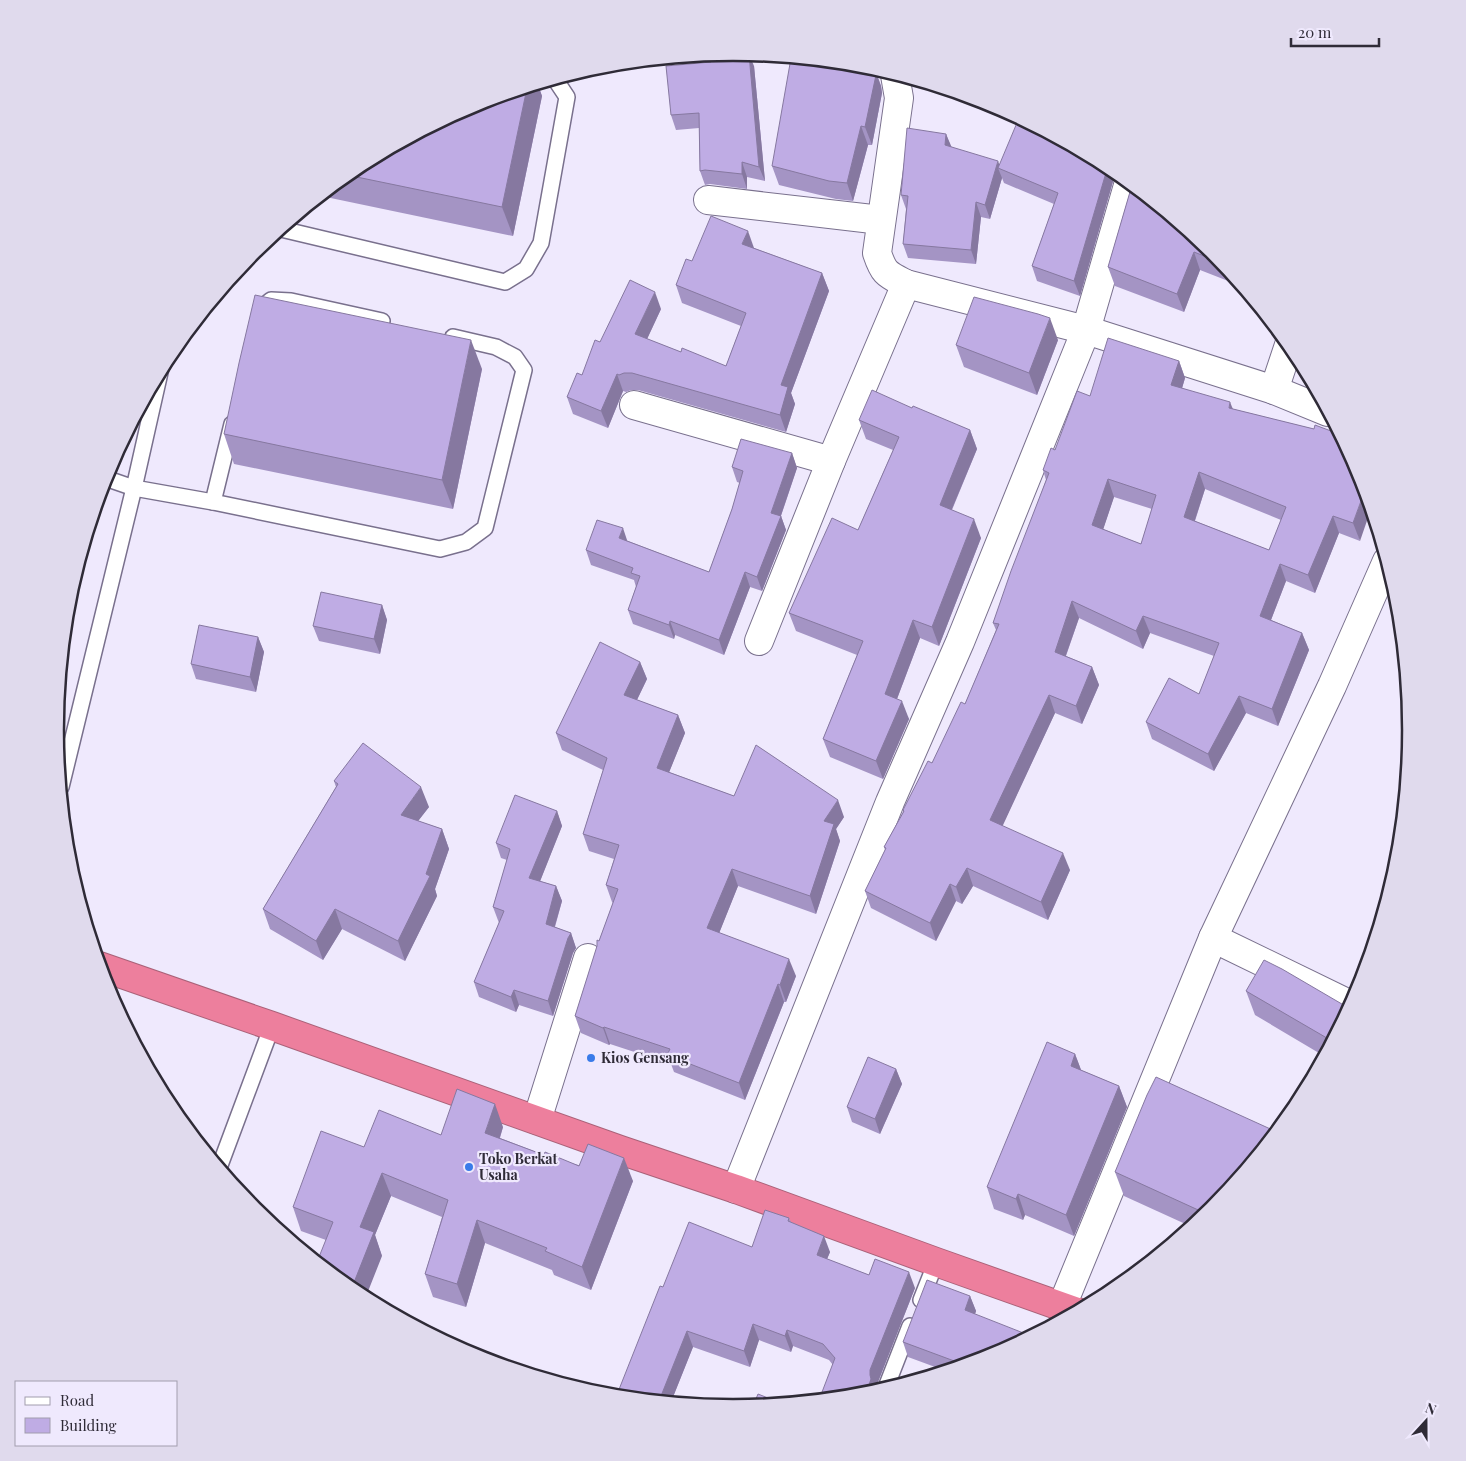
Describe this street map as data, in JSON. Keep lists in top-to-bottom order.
{
  "places": ["Kios Gensang", "Toko Berkat Usaha"],
  "legend": ["Road", "Building"],
  "scale_bar": "20 m",
  "north": "top"
}
